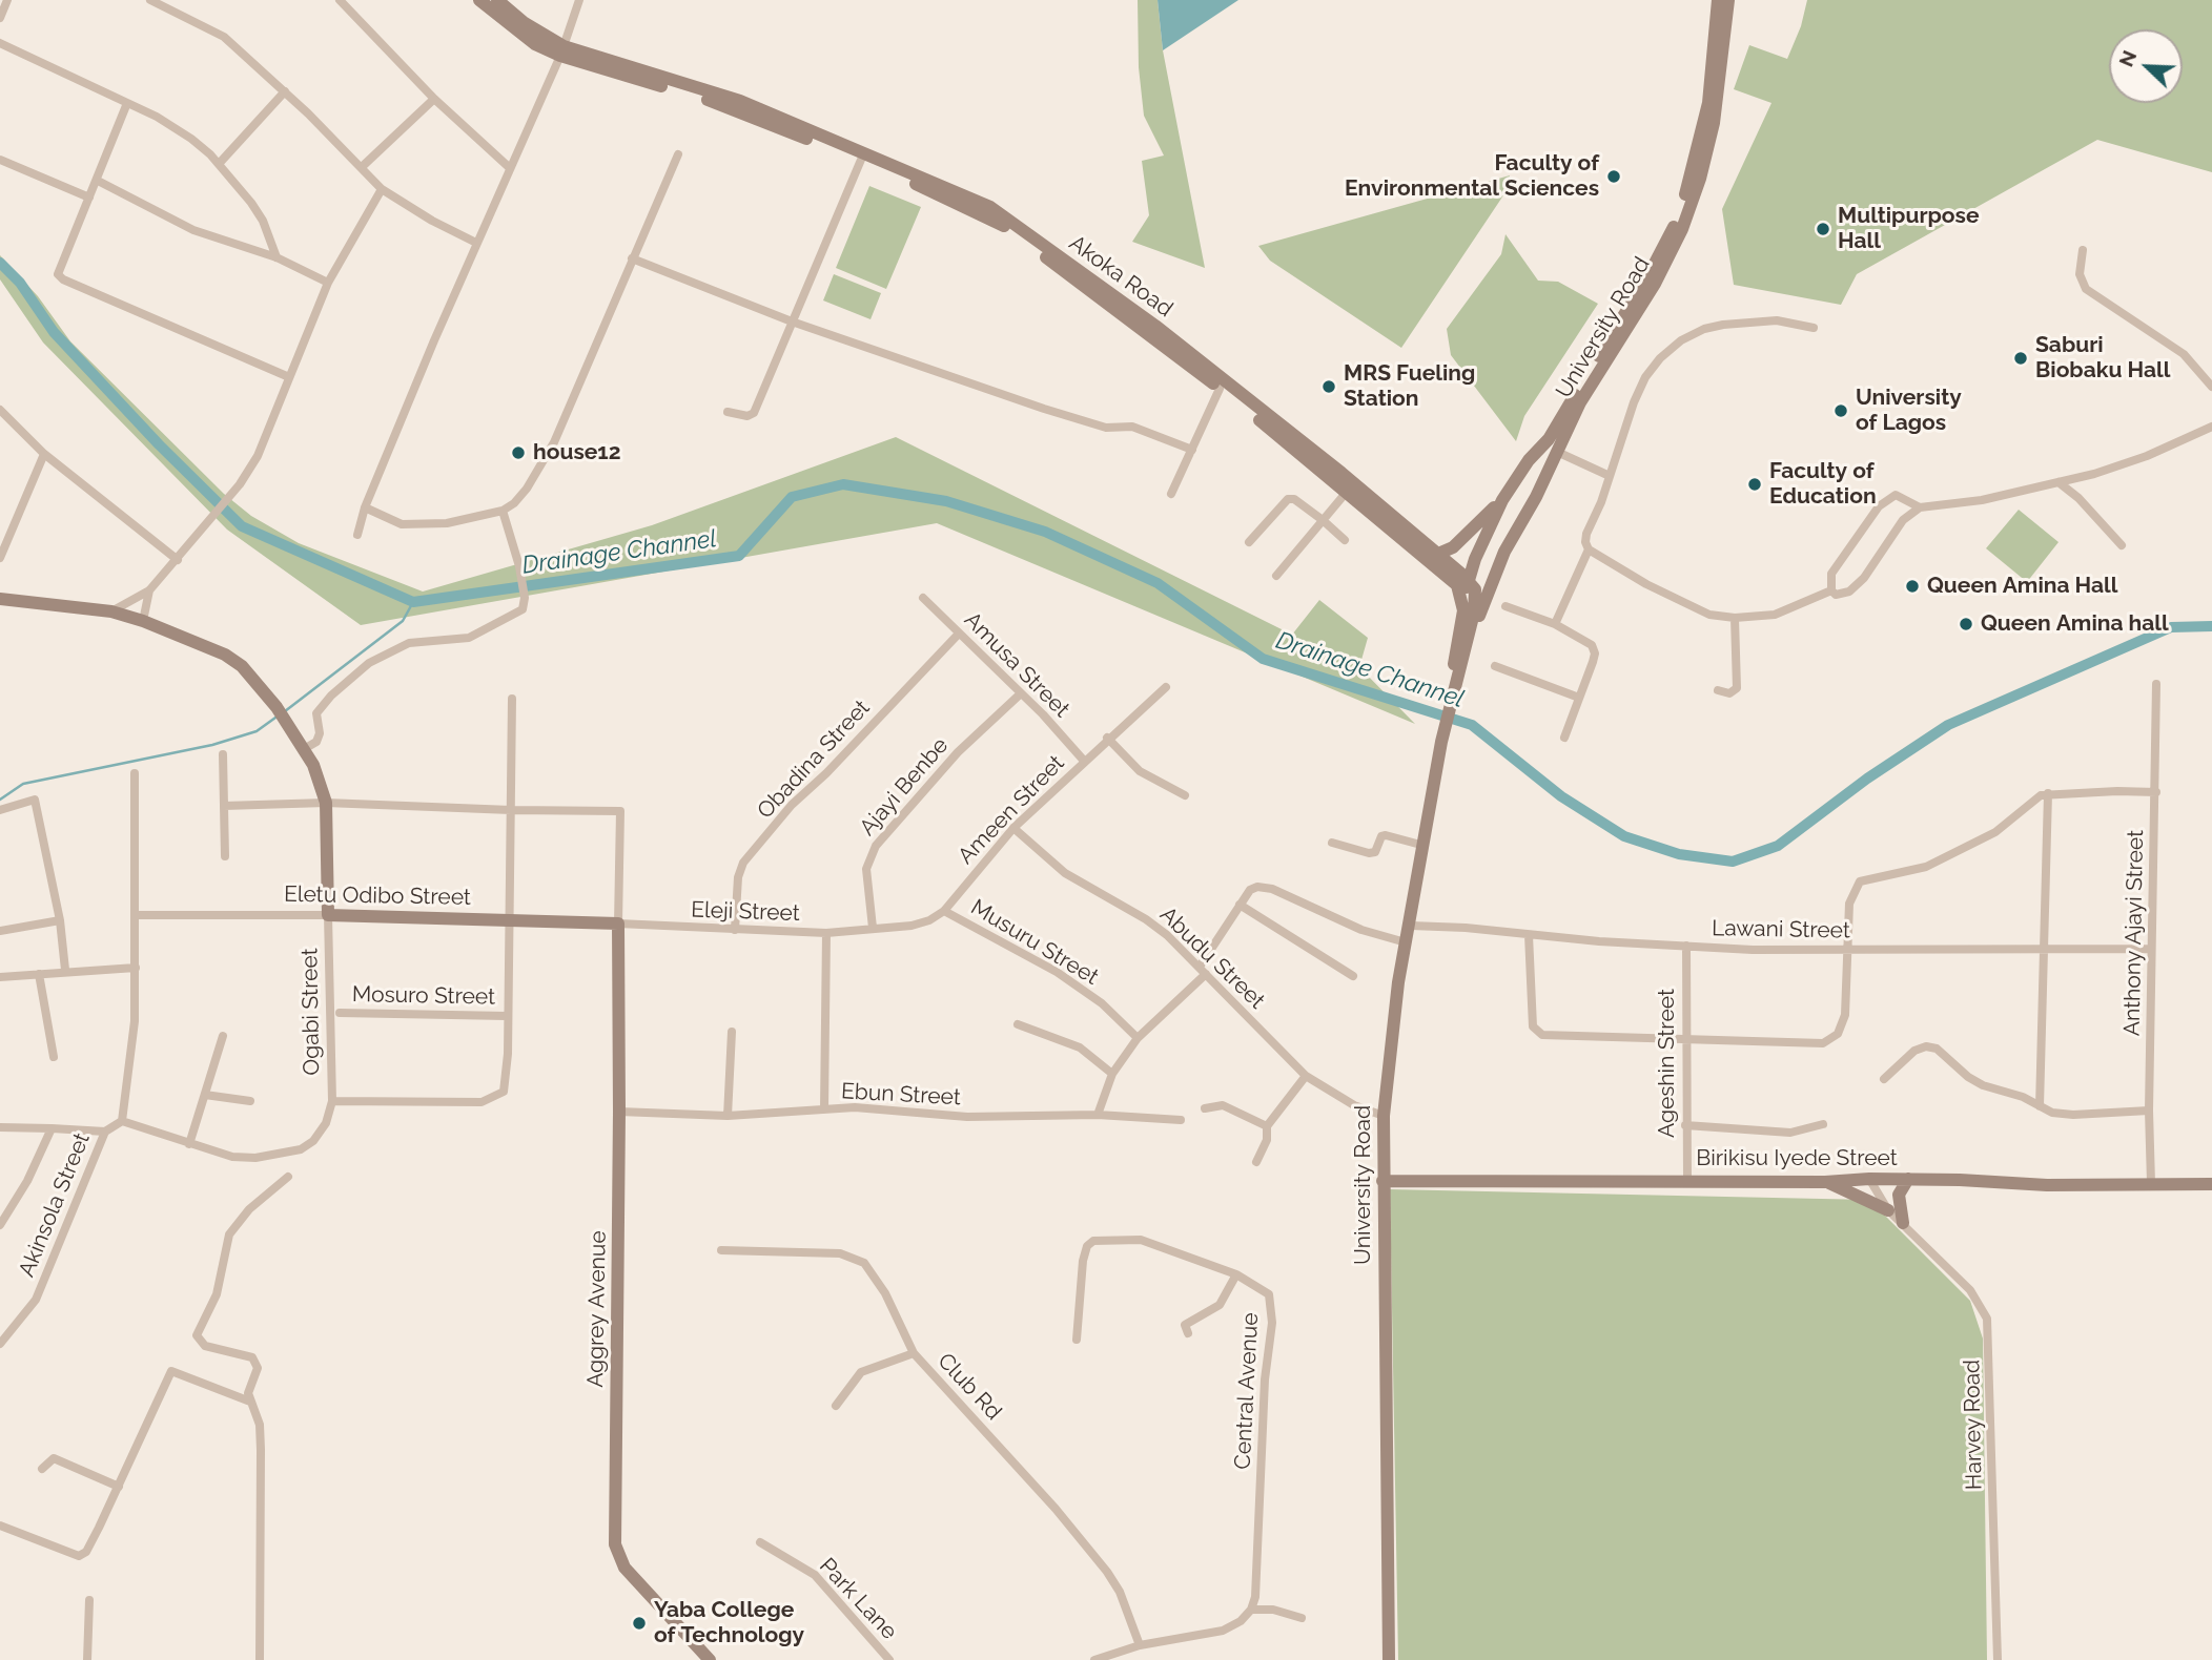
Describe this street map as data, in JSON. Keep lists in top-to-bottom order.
{
  "streets": {
    "main road": [
      "Akoka Road",
      "University Road",
      "Eletu Odibo Street",
      "Birikisu Iyede Street",
      "Aggrey Avenue"
    ],
    "street": [
      "Amusa Street",
      "Obadina Street",
      "Ajayi Benbe",
      "Ameen Street",
      "Eleji Street",
      "Lawani Street",
      "Anthony Ajayi Street",
      "Musuru Street",
      "Abudu Street",
      "Mosuro Street",
      "Ogabi Street",
      "Ageshin Street",
      "Ebun Street",
      "Akinsola Street",
      "Club Rd",
      "Central Avenue",
      "Harvey Road",
      "Park Lane"
    ]
  },
  "crossings": [
    ["Akoka Road", "University Road"],
    ["University Road", "Lawani Street"],
    ["University Road", "Abudu Street"],
    ["University Road", "Birikisu Iyede Street"],
    ["Amusa Street", "Obadina Street"],
    ["Amusa Street", "Ajayi Benbe"],
    ["Amusa Street", "Ameen Street"],
    ["Obadina Street", "Eleji Street"],
    ["Ajayi Benbe", "Ameen Street"],
    ["Ajayi Benbe", "Eleji Street"],
    ["Ameen Street", "Eleji Street"],
    ["Ameen Street", "Musuru Street"],
    ["Ameen Street", "Abudu Street"],
    ["Eletu Odibo Street", "Eleji Street"],
    ["Eletu Odibo Street", "Ogabi Street"],
    ["Eletu Odibo Street", "Aggrey Avenue"],
    ["Eleji Street", "Aggrey Avenue"],
    ["Lawani Street", "Anthony Ajayi Street"],
    ["Lawani Street", "Ageshin Street"],
    ["Anthony Ajayi Street", "Birikisu Iyede Street"],
    ["Mosuro Street", "Ogabi Street"],
    ["Ageshin Street", "Birikisu Iyede Street"],
    ["Ebun Street", "Aggrey Avenue"],
    ["Birikisu Iyede Street", "Harvey Road"]
  ],
  "water": ["Drainage Channel"],
  "places": [
    "Faculty of Environmental Sciences",
    "Multipurpose Hall",
    "Saburi Biobaku Hall",
    "MRS Fueling Station",
    "University of Lagos",
    "house12",
    "Faculty of Education",
    "Queen Amina Hall",
    "Queen Amina hall",
    "Yaba College of Technology"
  ],
  "north": "top left"
}
